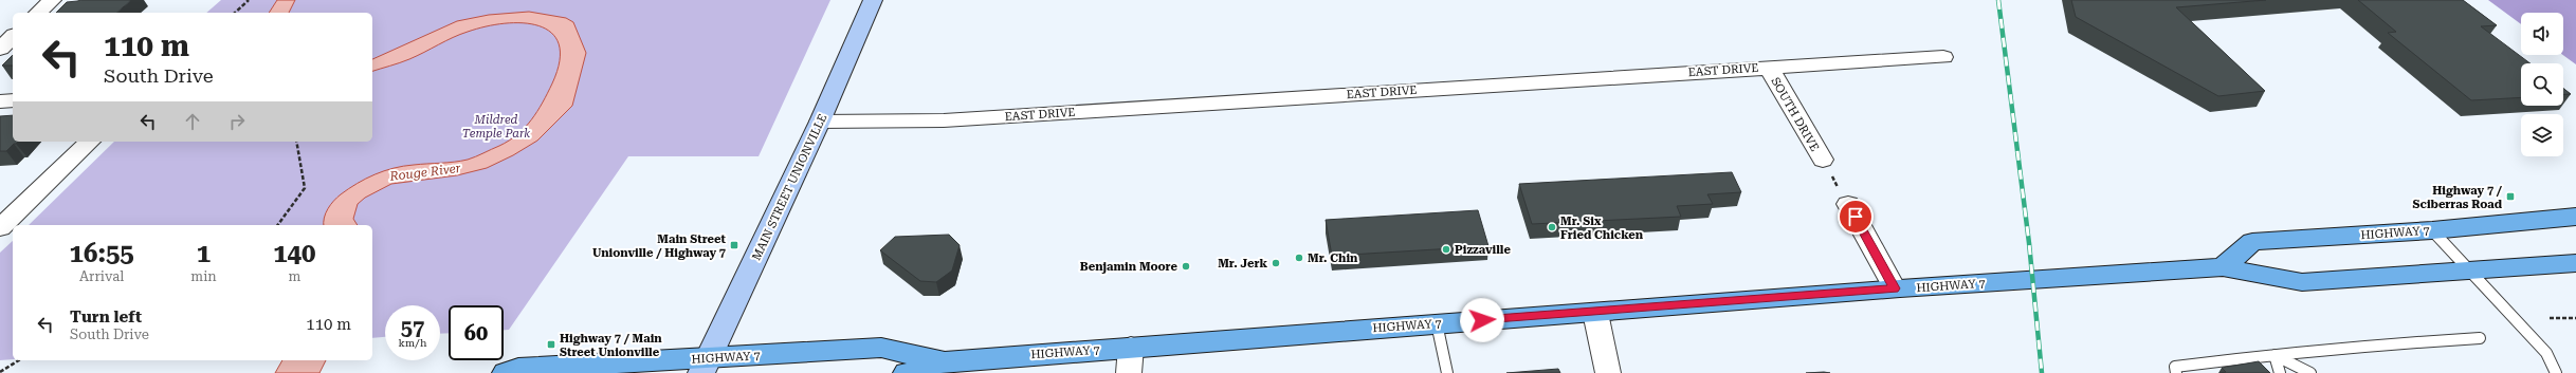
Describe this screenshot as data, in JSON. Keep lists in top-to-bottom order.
{
  "streets": {
    "main road": ["MAIN STREET UNIONVILLE", "HIGHWAY 7"],
    "street": ["EAST DRIVE", "SOUTH DRIVE"]
  },
  "crossings": [
    ["EAST DRIVE", "SOUTH DRIVE"],
    ["EAST DRIVE", "MAIN STREET UNIONVILLE"],
    ["MAIN STREET UNIONVILLE", "HIGHWAY 7"]
  ],
  "water": ["Rouge River"],
  "parks": ["Mildred Temple Park"],
  "places": {
    "transit": ["Highway 7 / Sciberras Road", "Main Street Unionville / Highway 7", "Highway 7 / Main Street Unionville"],
    "other": [
      "Mr. Six Fried Chicken",
      "Pizzaville",
      "Mr. Chin",
      "Mr. Jerk",
      "Benjamin Moore"
    ]
  },
  "page": {
    "turn": ["110 m", "South Drive"],
    "eta": [
      "16:55",
      "Arrival",
      "1",
      "min",
      "140",
      "m"
    ],
    "list": [
      {
        "name": "Turn left",
        "note": "South Drive",
        "value": "110 m"
      }
    ],
    "speed": "57 km/h",
    "limit": "60"
  }
}
